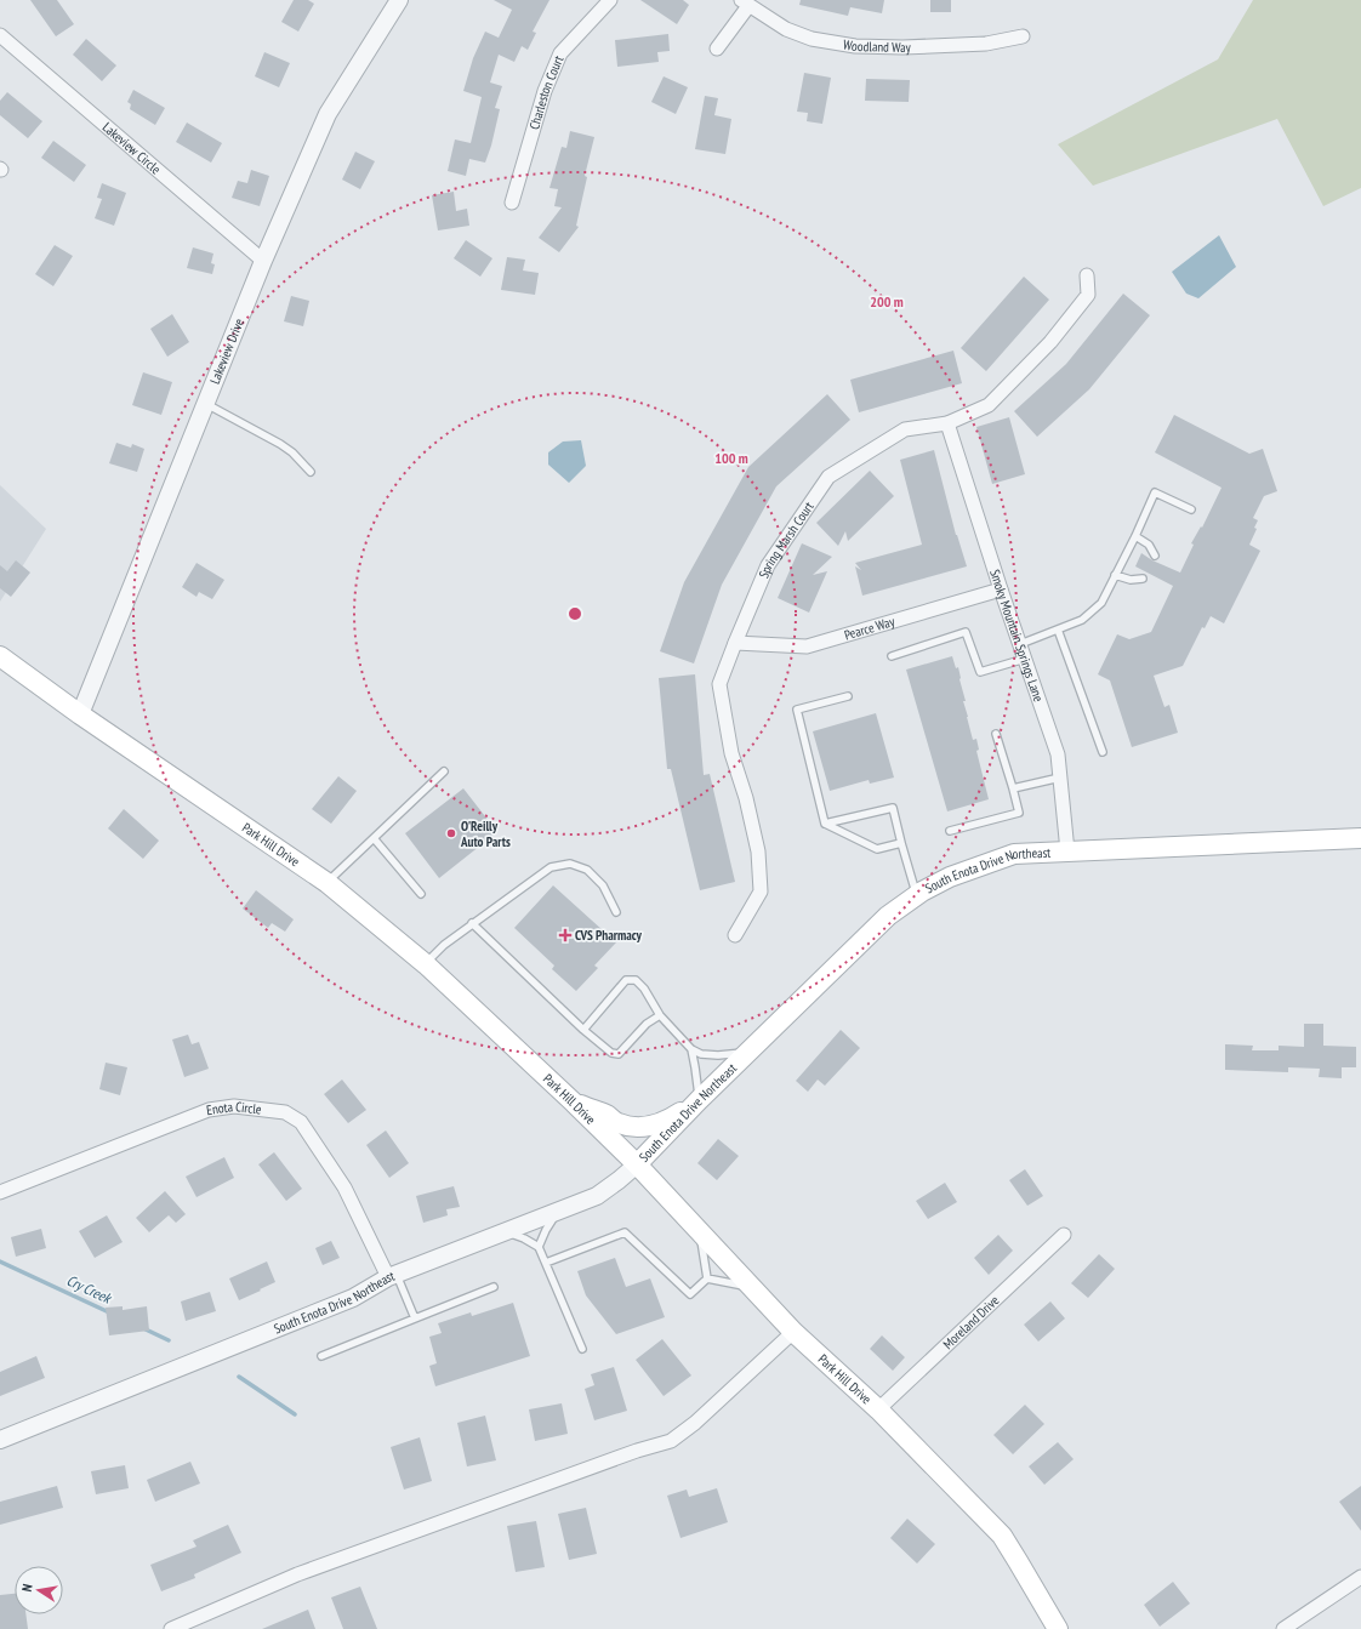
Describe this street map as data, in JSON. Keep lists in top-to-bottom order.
{
  "streets": {
    "main road": ["Park Hill Drive", "South Enota Drive Northeast"],
    "street": [
      "Woodland Way",
      "Charleston Court",
      "Lakeview Circle",
      "Lakeview Drive",
      "Spring Marsh Court",
      "Pearce Way",
      "Smoky Mountain Springs Lane",
      "Enota Circle",
      "Moreland Drive"
    ]
  },
  "crossings": [
    ["Lakeview Circle", "Lakeview Drive"],
    ["Lakeview Drive", "Park Hill Drive"],
    ["Spring Marsh Court", "Pearce Way"],
    ["Spring Marsh Court", "Smoky Mountain Springs Lane"],
    ["Pearce Way", "Smoky Mountain Springs Lane"],
    ["Smoky Mountain Springs Lane", "South Enota Drive Northeast"],
    ["Park Hill Drive", "South Enota Drive Northeast"],
    ["Park Hill Drive", "Moreland Drive"],
    ["South Enota Drive Northeast", "Enota Circle"]
  ],
  "water": ["Cry Creek"],
  "places": {
    "other": ["O'Reilly Auto Parts"],
    "health": ["CVS Pharmacy"]
  },
  "north": "left",
  "rings": ["200 m", "100 m"]
}
